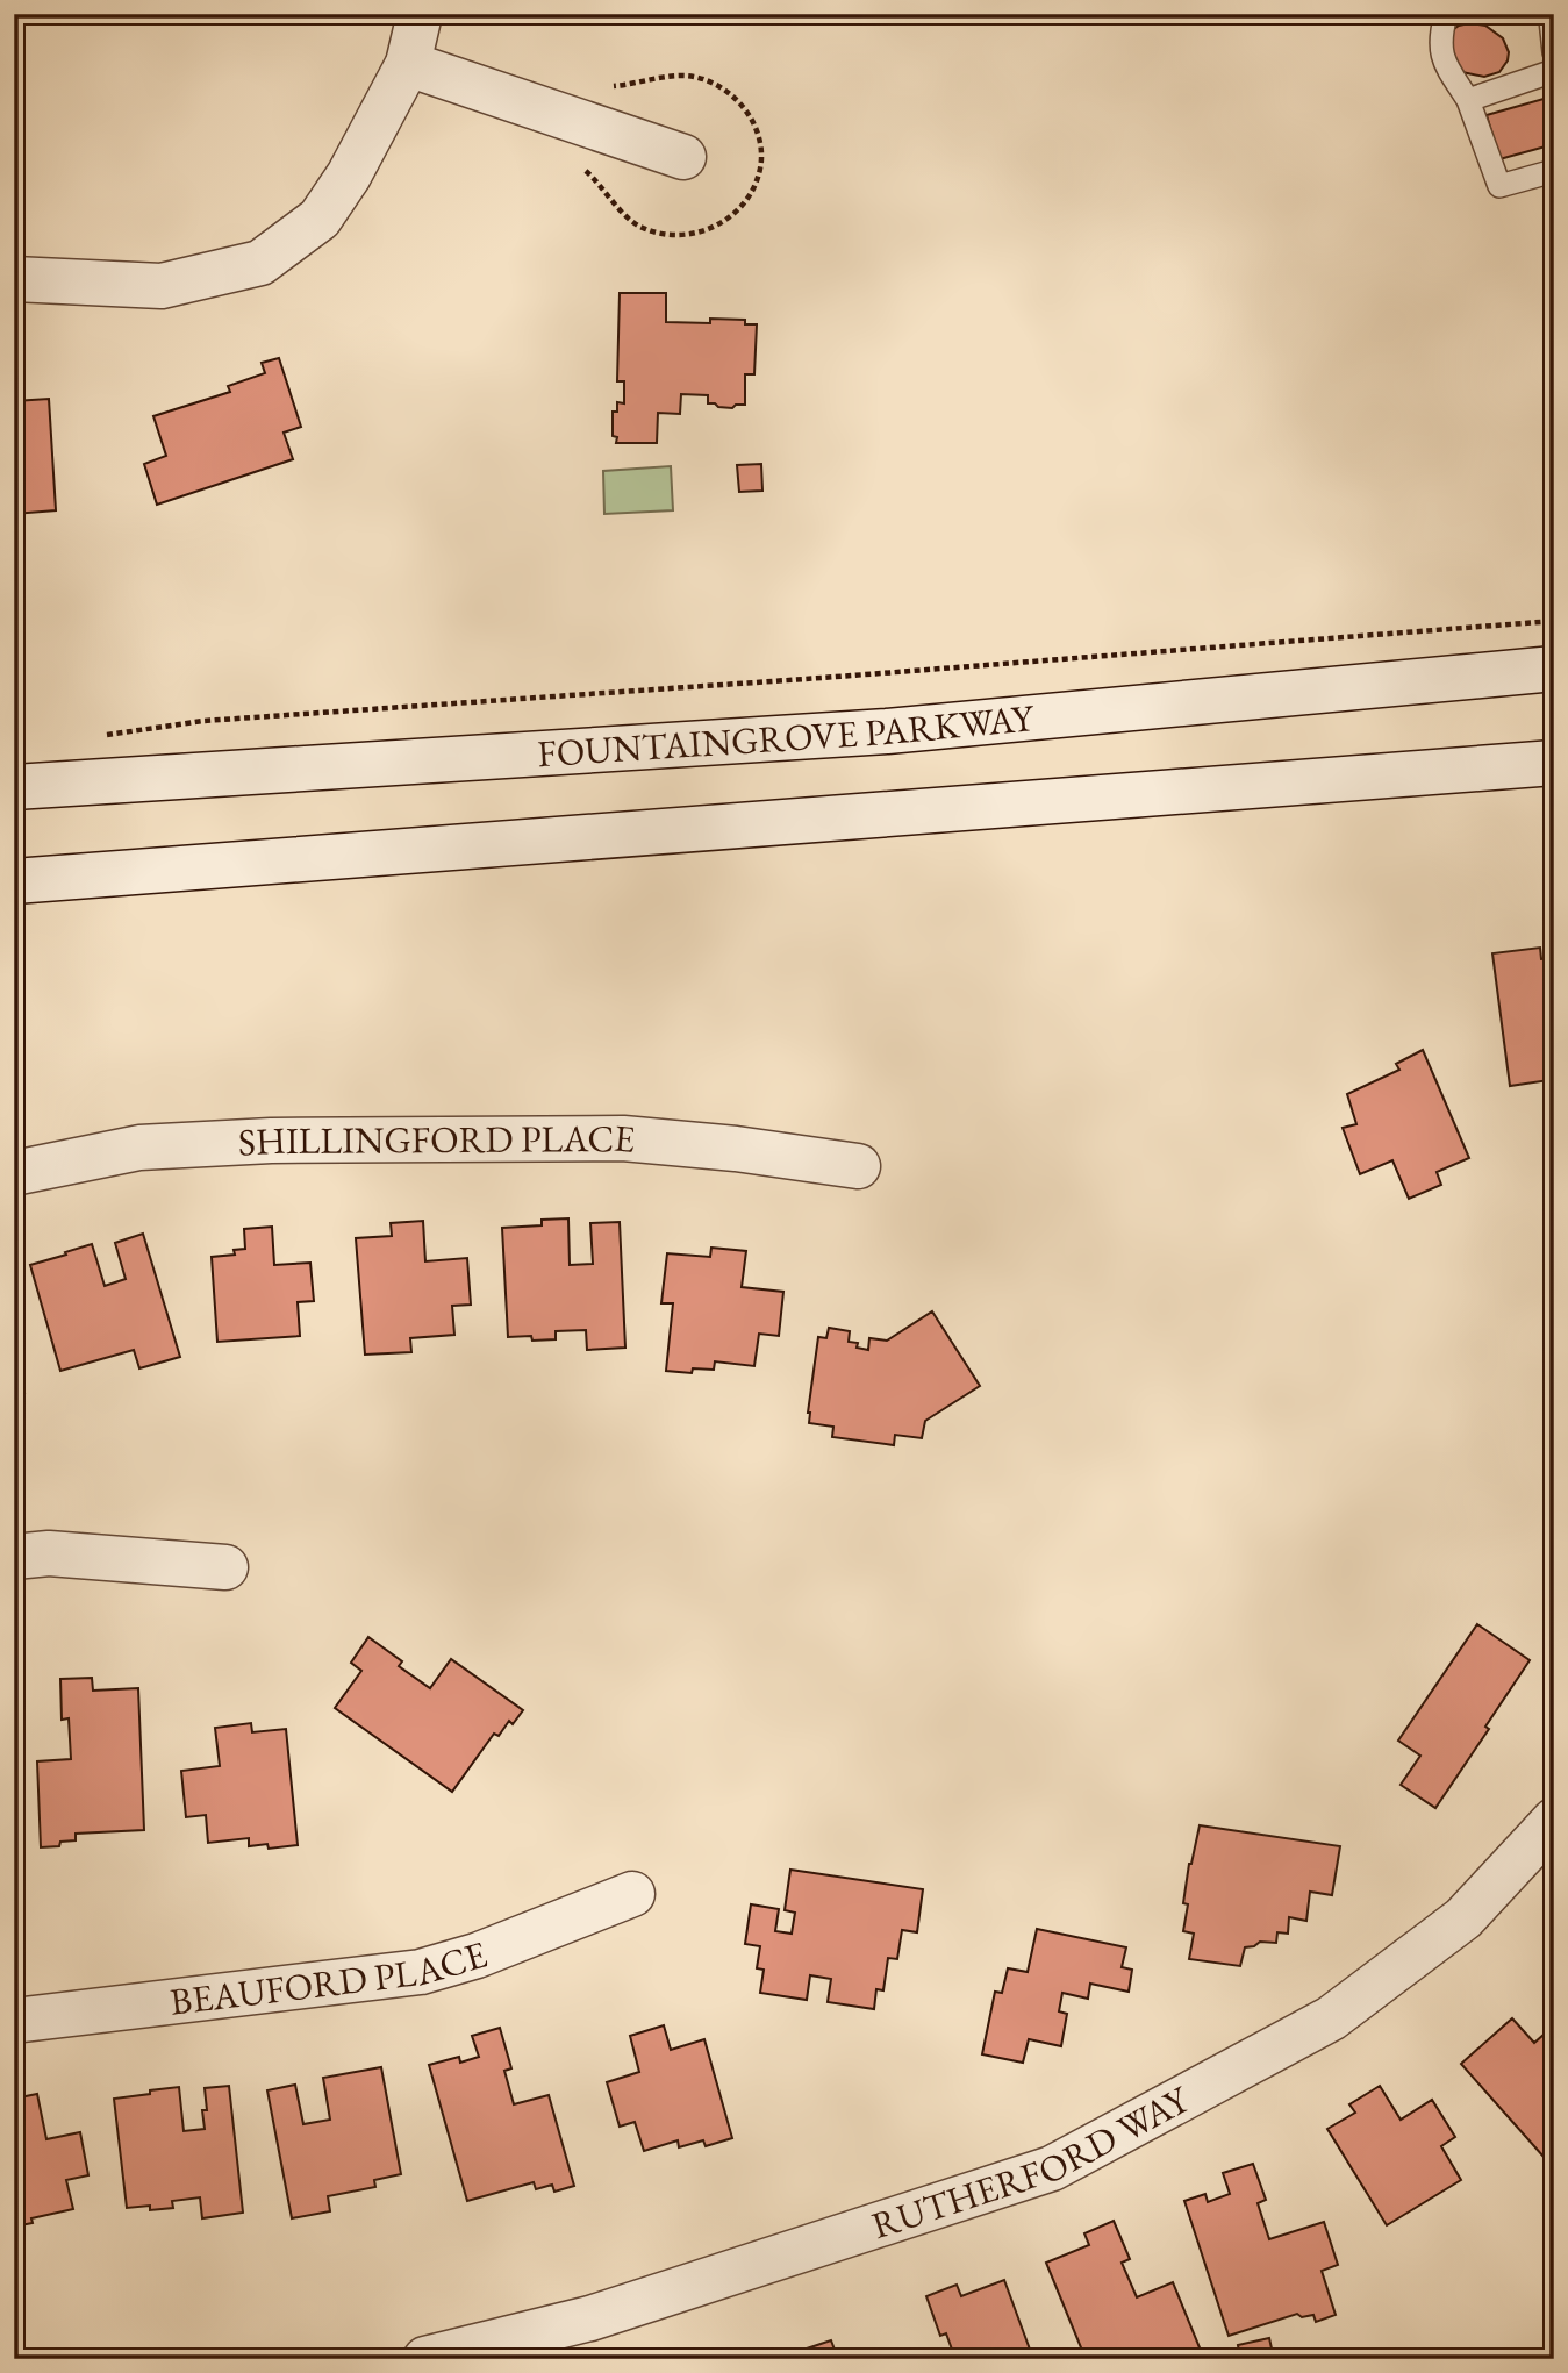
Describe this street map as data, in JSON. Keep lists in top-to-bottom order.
{
  "streets": {
    "street": [
      "FOUNTAINGROVE PARKWAY",
      "SHILLINGFORD PLACE",
      "BEAUFORD PLACE",
      "RUTHERFORD WAY"
    ]
  }
}
